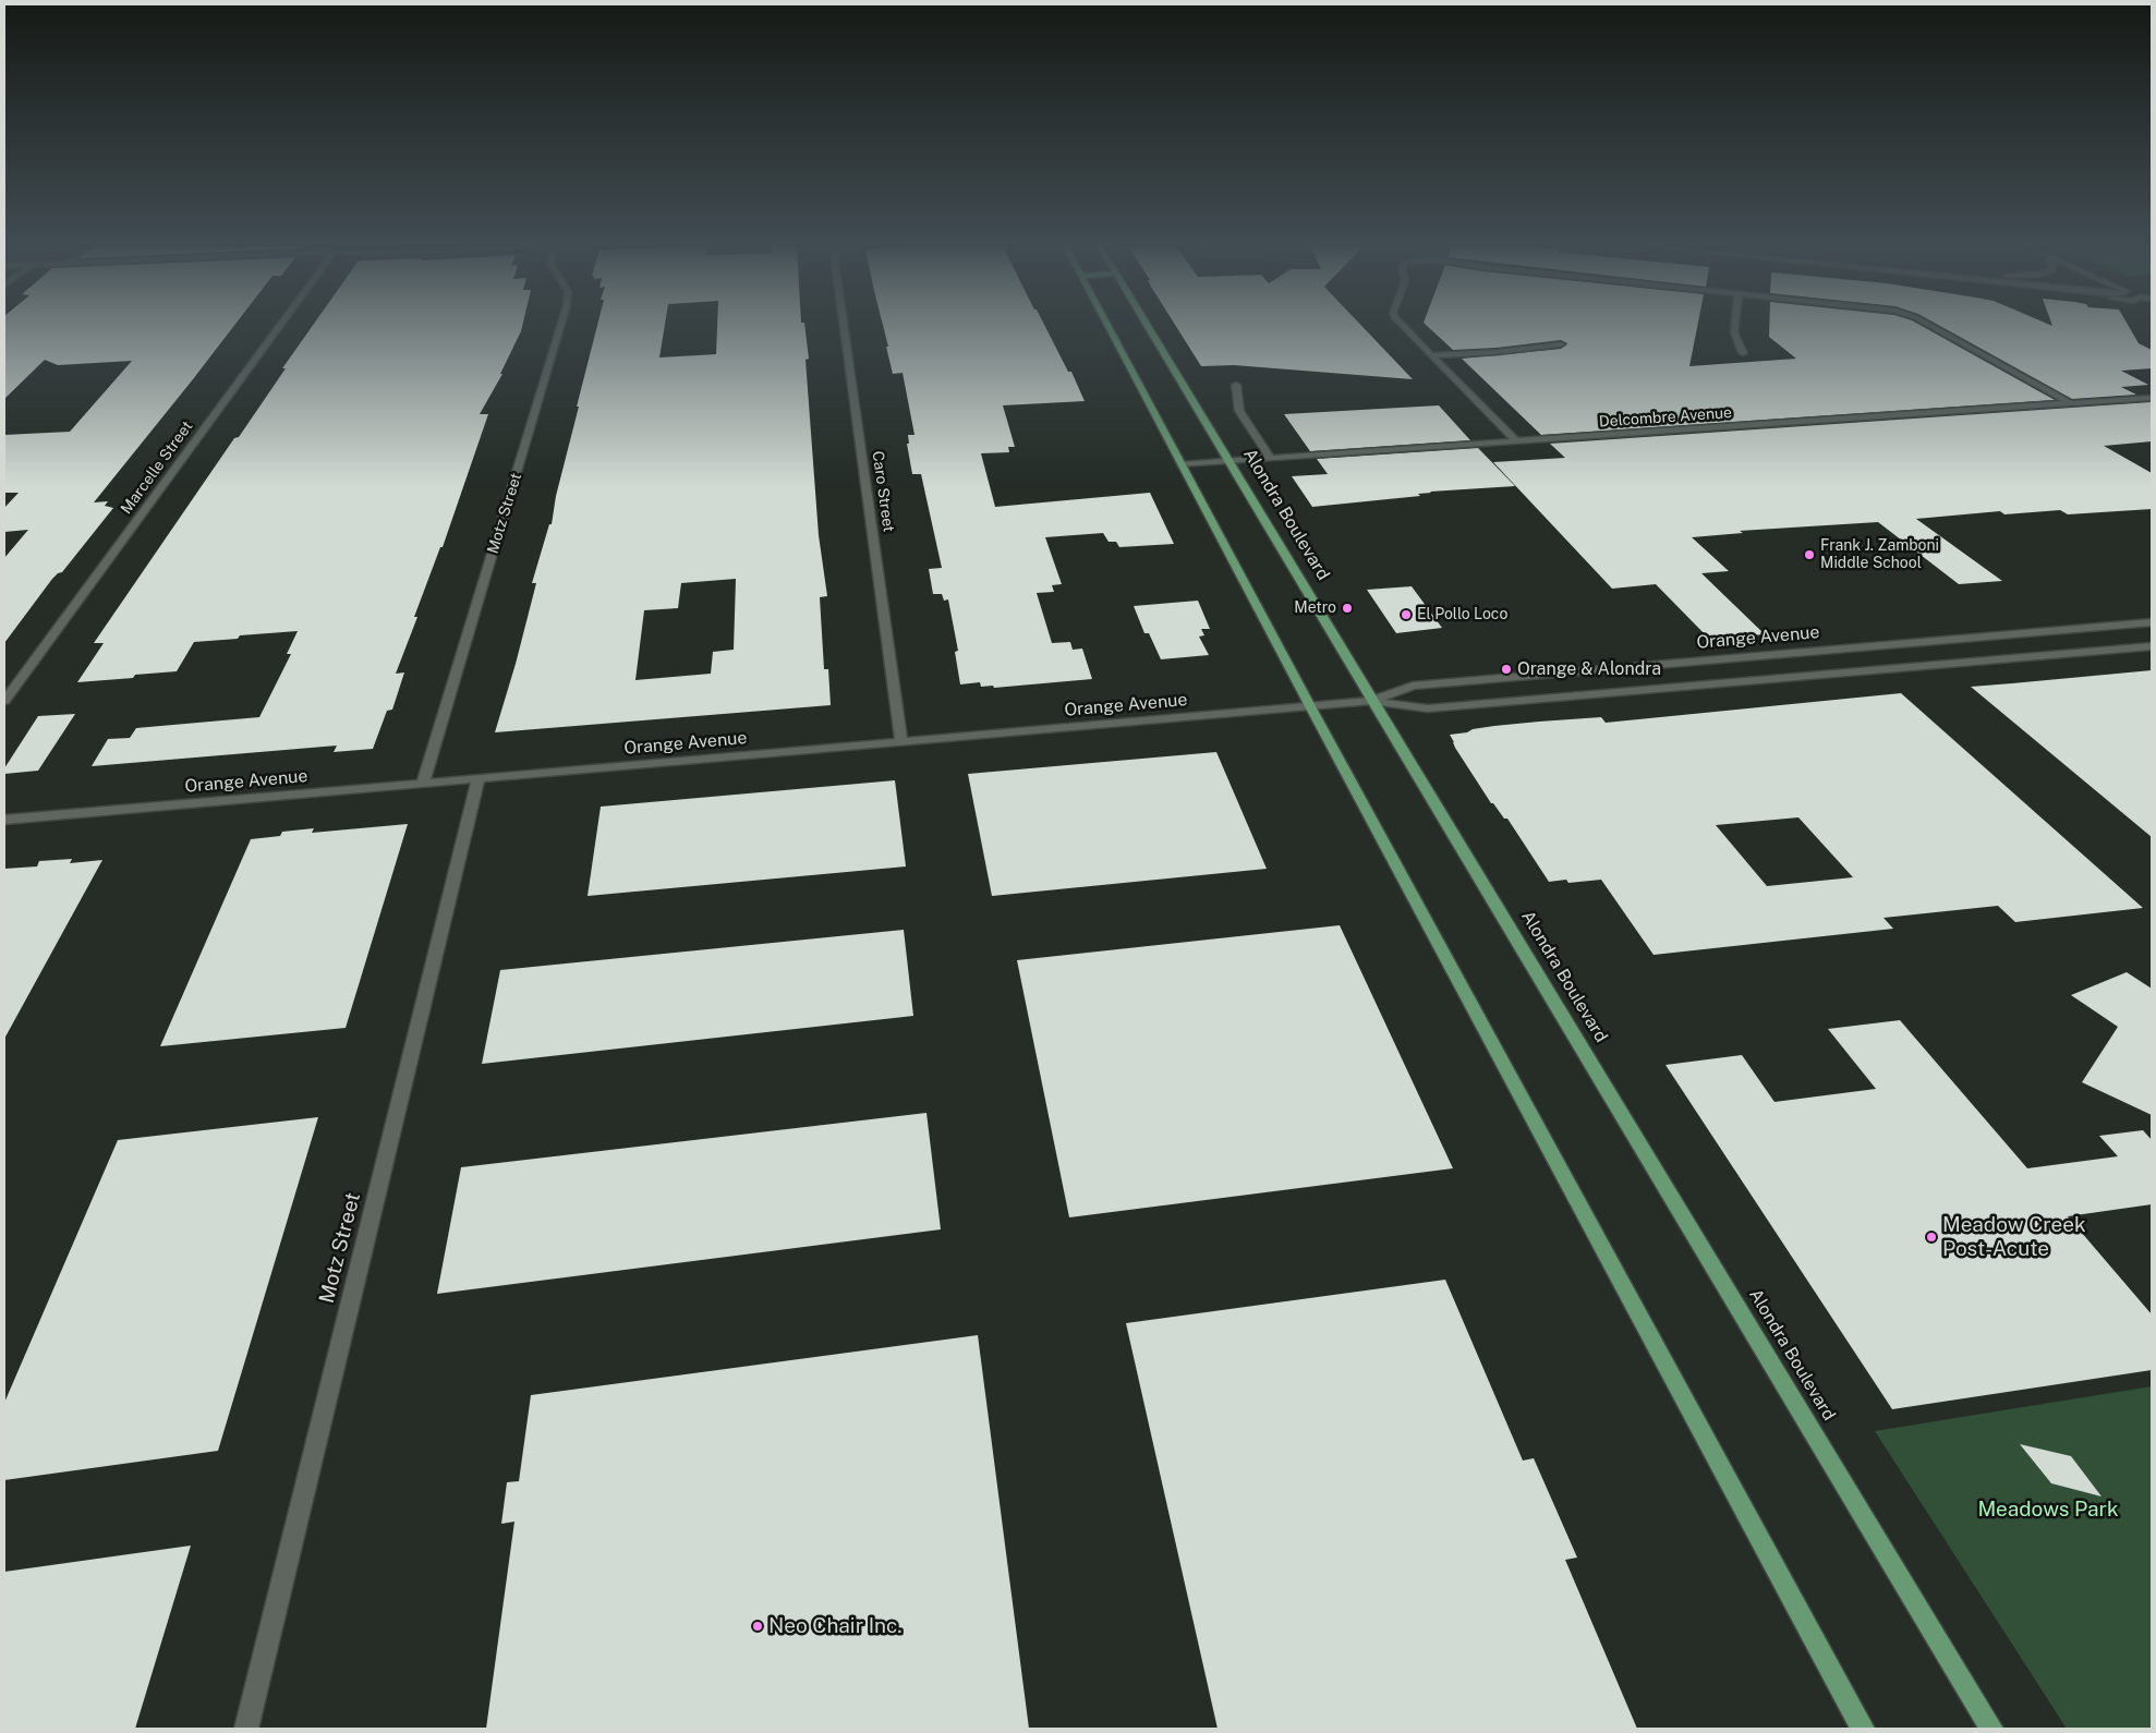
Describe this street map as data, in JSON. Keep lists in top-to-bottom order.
{
  "streets": {
    "main road": ["Alondra Boulevard"],
    "street": [
      "Delcombre Avenue",
      "Marcelle Street",
      "Caro Street",
      "Motz Street",
      "Orange Avenue"
    ]
  },
  "crossings": [
    ["Delcombre Avenue", "Alondra Boulevard"],
    ["Caro Street", "Orange Avenue"],
    ["Motz Street", "Orange Avenue"],
    ["Alondra Boulevard", "Orange Avenue"]
  ],
  "parks": ["Meadows Park"],
  "places": [
    "Frank J. Zamboni Middle School",
    "Metro",
    "El Pollo Loco",
    "Orange & Alondra",
    "Meadow Creek Post-Acute",
    "Neo Chair Inc."
  ]
}
